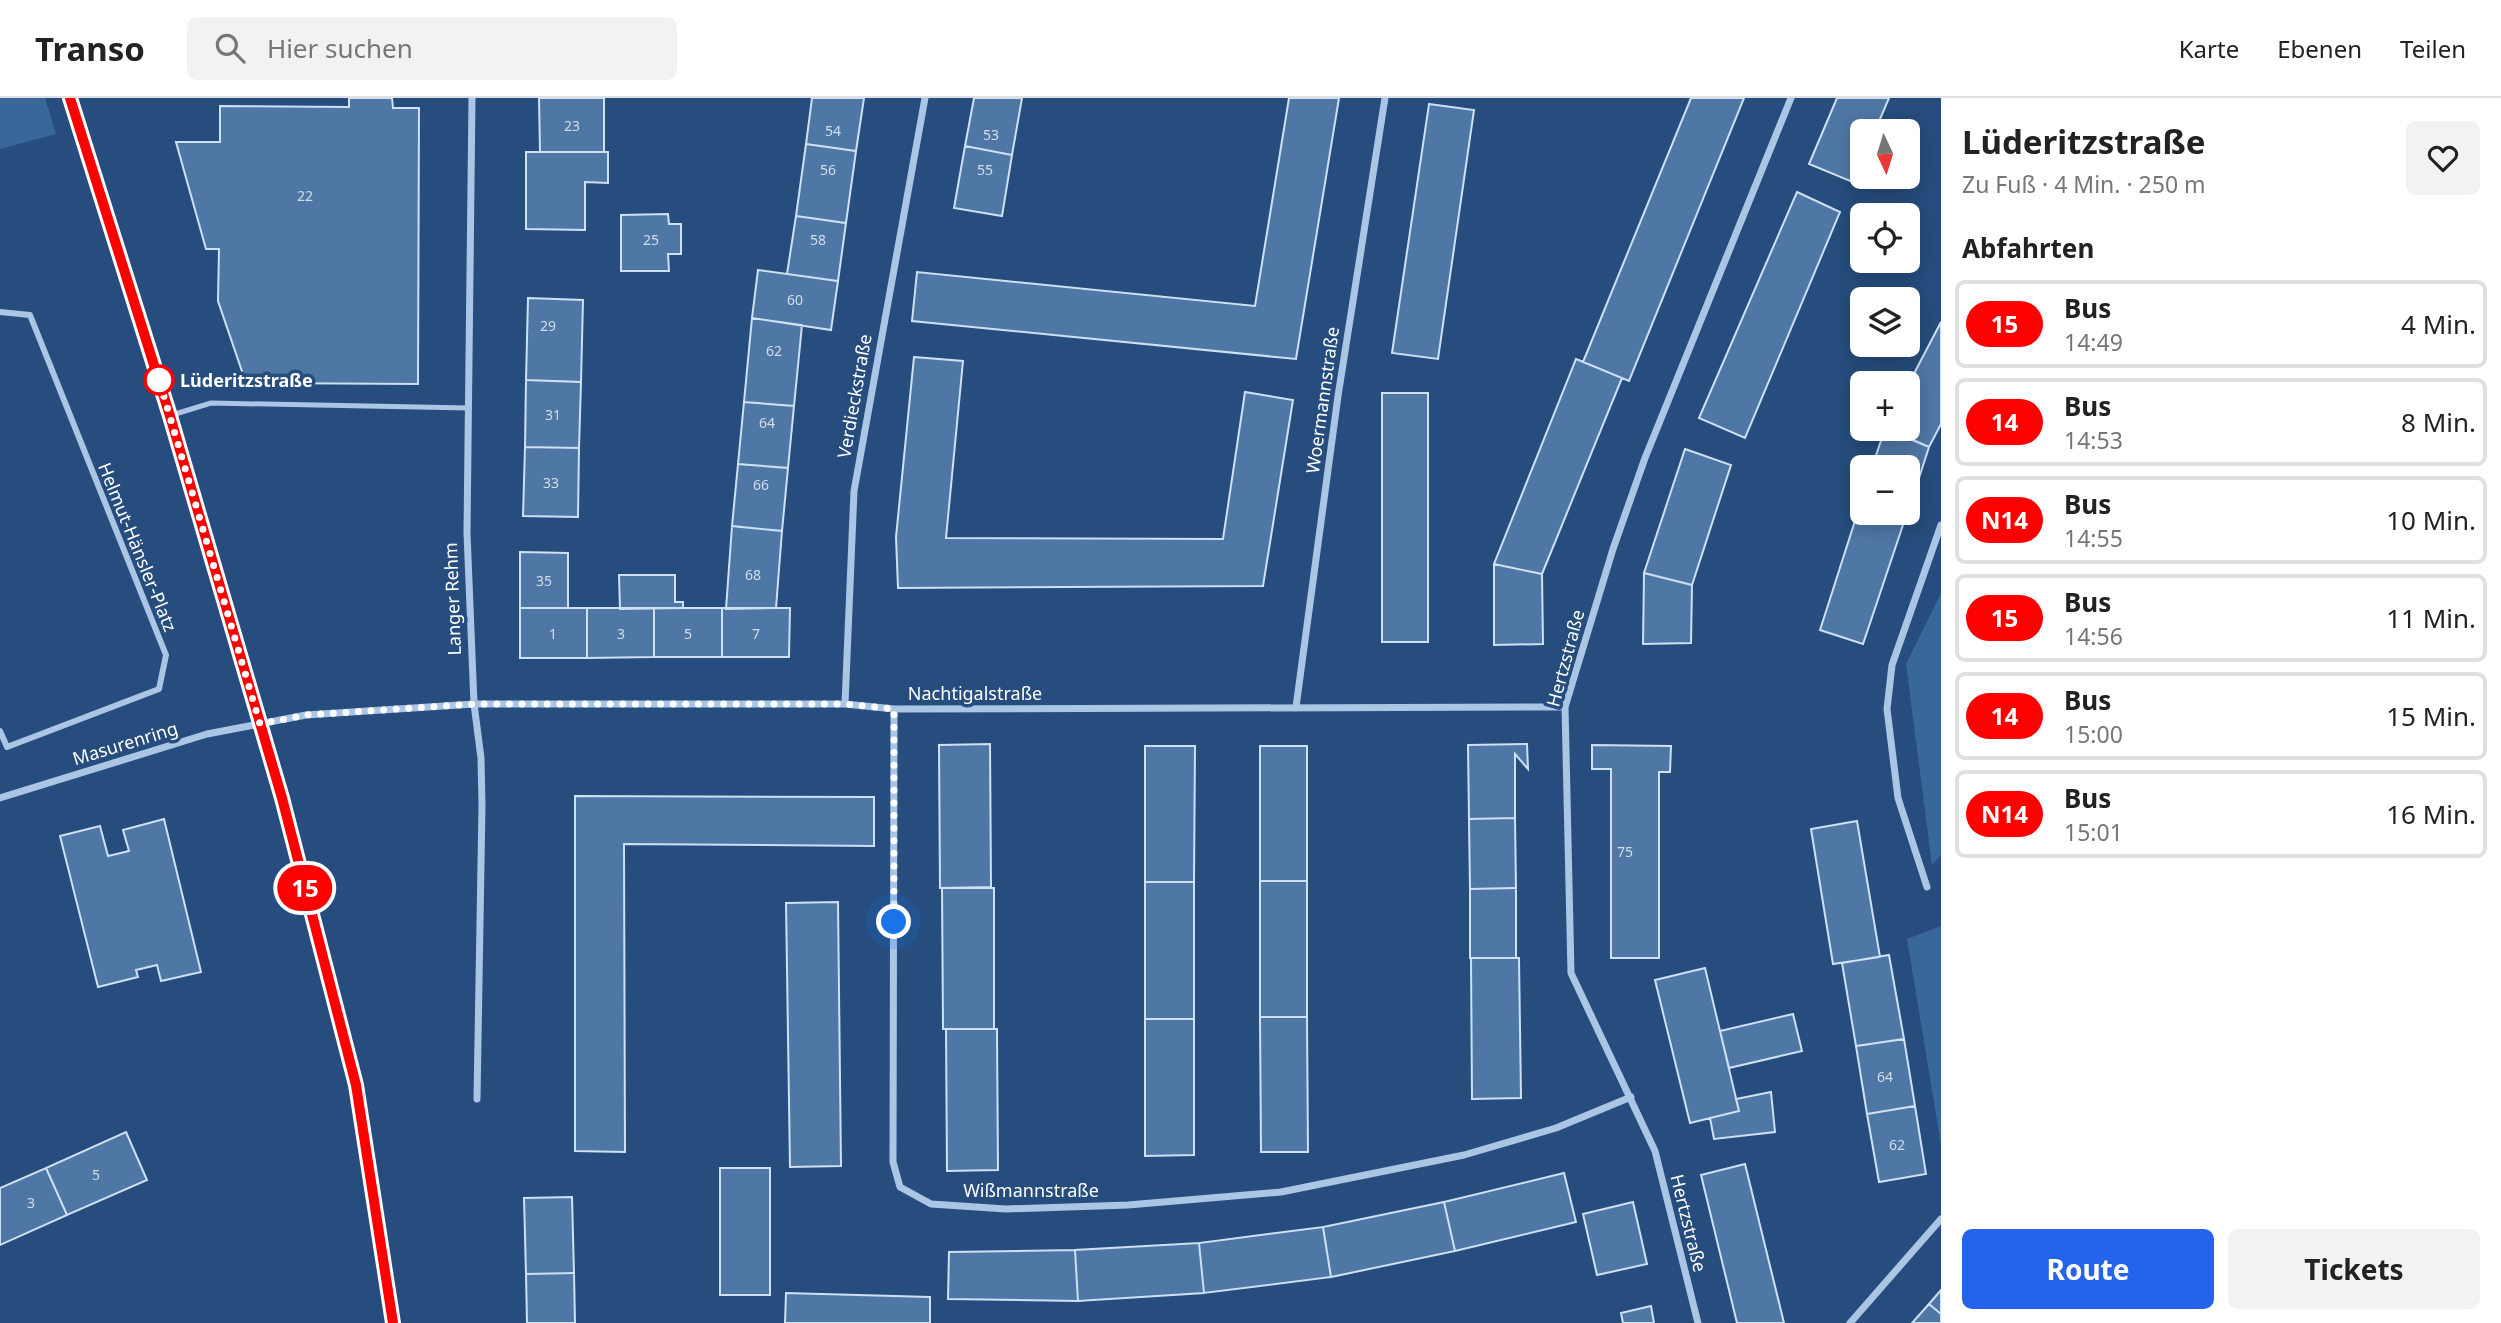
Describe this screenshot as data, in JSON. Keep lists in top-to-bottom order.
{
  "streets": {
    "street": [
      "Verdieckstraße",
      "Woermannstraße",
      "Helmut-Hänsler-Platz",
      "Langer Rehm",
      "Hertzstraße",
      "Nachtigalstraße",
      "Masurenring",
      "Wißmannstraße"
    ]
  },
  "crossings": [
    ["Verdieckstraße", "Nachtigalstraße"],
    ["Woermannstraße", "Nachtigalstraße"],
    ["Langer Rehm", "Nachtigalstraße"],
    ["Hertzstraße", "Nachtigalstraße"],
    ["Hertzstraße", "Wißmannstraße"],
    ["Nachtigalstraße", "Masurenring"],
    ["Nachtigalstraße", "Wißmannstraße"]
  ],
  "places": ["Lüderitzstraße"],
  "lines": ["bus line 15"],
  "house_numbers": [
    "23",
    "54",
    "53",
    "56",
    "55",
    "22",
    "25",
    "58",
    "60",
    "29",
    "62",
    "31",
    "64",
    "33",
    "66",
    "68",
    "35",
    "1",
    "3",
    "5",
    "7",
    "75",
    "64",
    "62",
    "5",
    "3"
  ],
  "north": "bottom",
  "page": {
    "header": "Transo",
    "search": "Hier suchen",
    "nav": ["Karte", "Ebenen", "Teilen"],
    "on_map": "15",
    "heading": [
      ["Lüderitzstraße", "Zu Fuß · 4 Min. · 250 m"],
      "Abfahrten"
    ],
    "map_buttons": ["+", "−"],
    "list": [
      {
        "mark": "15",
        "name": "Bus",
        "note": "14:49",
        "value": "4 Min."
      },
      {
        "mark": "14",
        "name": "Bus",
        "note": "14:53",
        "value": "8 Min."
      },
      {
        "mark": "N14",
        "name": "Bus",
        "note": "14:55",
        "value": "10 Min."
      },
      {
        "mark": "15",
        "name": "Bus",
        "note": "14:56",
        "value": "11 Min."
      },
      {
        "mark": "14",
        "name": "Bus",
        "note": "15:00",
        "value": "15 Min."
      },
      {
        "mark": "N14",
        "name": "Bus",
        "note": "15:01",
        "value": "16 Min."
      }
    ],
    "buttons": ["Route", "Tickets"]
  }
}
